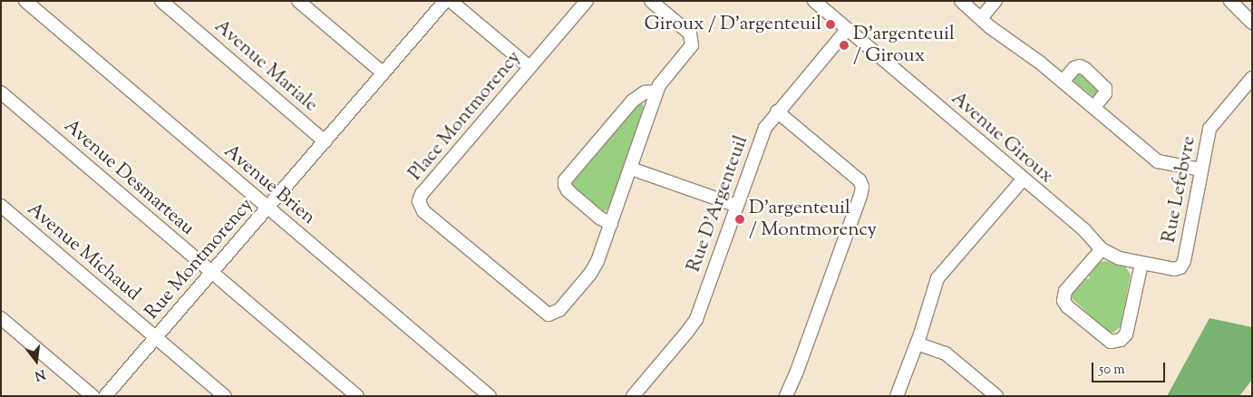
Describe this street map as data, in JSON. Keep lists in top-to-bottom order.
{
  "streets": {
    "street": [
      "Avenue Mariale",
      "Place Montmorency",
      "Avenue Giroux",
      "Avenue Desmarteau",
      "Avenue Brien",
      "Rue Lefebvre",
      "Rue D'Argenteuil",
      "Avenue Michaud",
      "Rue Montmorency"
    ]
  },
  "crossings": [
    ["Avenue Mariale", "Rue Montmorency"],
    ["Avenue Giroux", "Rue Lefebvre"],
    ["Avenue Giroux", "Rue D'Argenteuil"],
    ["Avenue Desmarteau", "Rue Montmorency"],
    ["Avenue Brien", "Rue Montmorency"],
    ["Avenue Michaud", "Rue Montmorency"]
  ],
  "places": ["Giroux / D'argenteuil", "D'argenteuil / Giroux", "D'argenteuil / Montmorency"],
  "scale_bar": "50 m",
  "north": "bottom"
}
